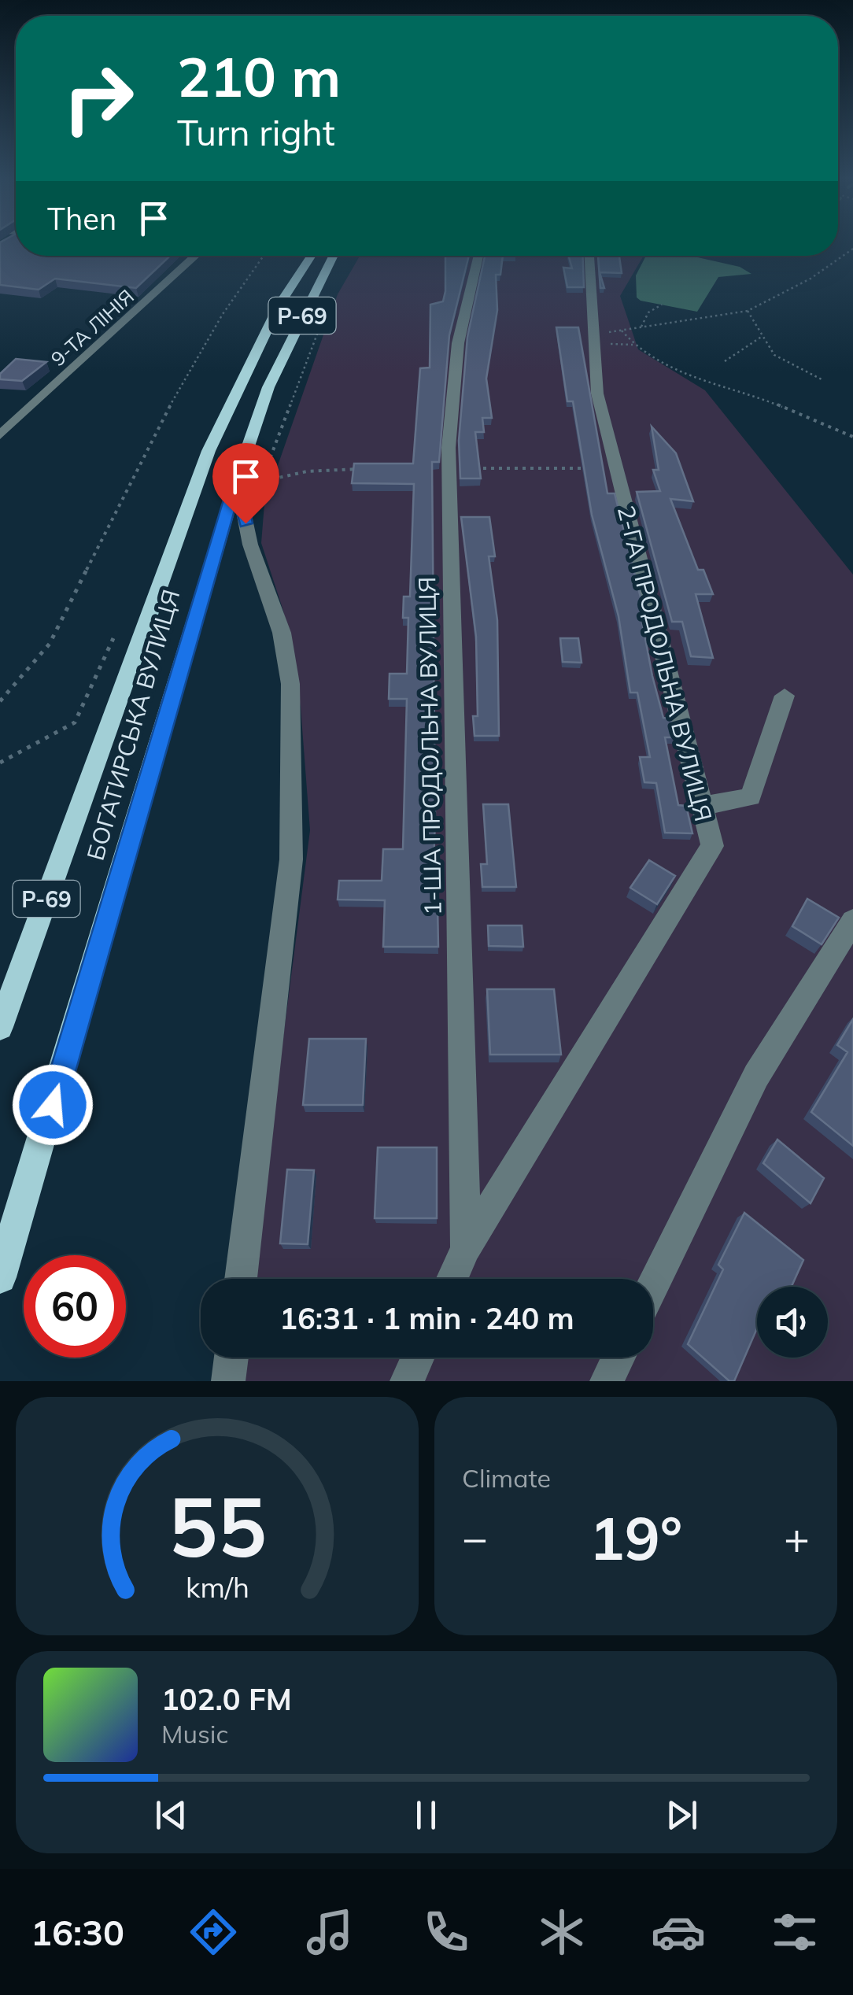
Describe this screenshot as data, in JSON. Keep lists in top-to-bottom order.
{
  "streets": {
    "main road": ["Р-69", "БОГАТИРСЬКА ВУЛИЦЯ"],
    "street": ["9-ТА ЛІНІЯ", "2-ГА ПРОДОЛЬНА ВУЛИЦЯ", "1-ША ПРОДОЛЬНА ВУЛИЦЯ"]
  },
  "crossings": [
    ["2-ГА ПРОДОЛЬНА ВУЛИЦЯ", "1-ША ПРОДОЛЬНА ВУЛИЦЯ"]
  ],
  "page": {
    "turn": ["210 m", "Turn right"],
    "then": "Then",
    "limit": "60",
    "trip": "16:31 · 1 min · 240 m",
    "tile": "Climate",
    "heat": ["−", "19°", "+"],
    "song": ["102.0 FM", "Music"],
    "tabs": "16:30",
    "gauge": ["55", "km/h"]
  }
}
